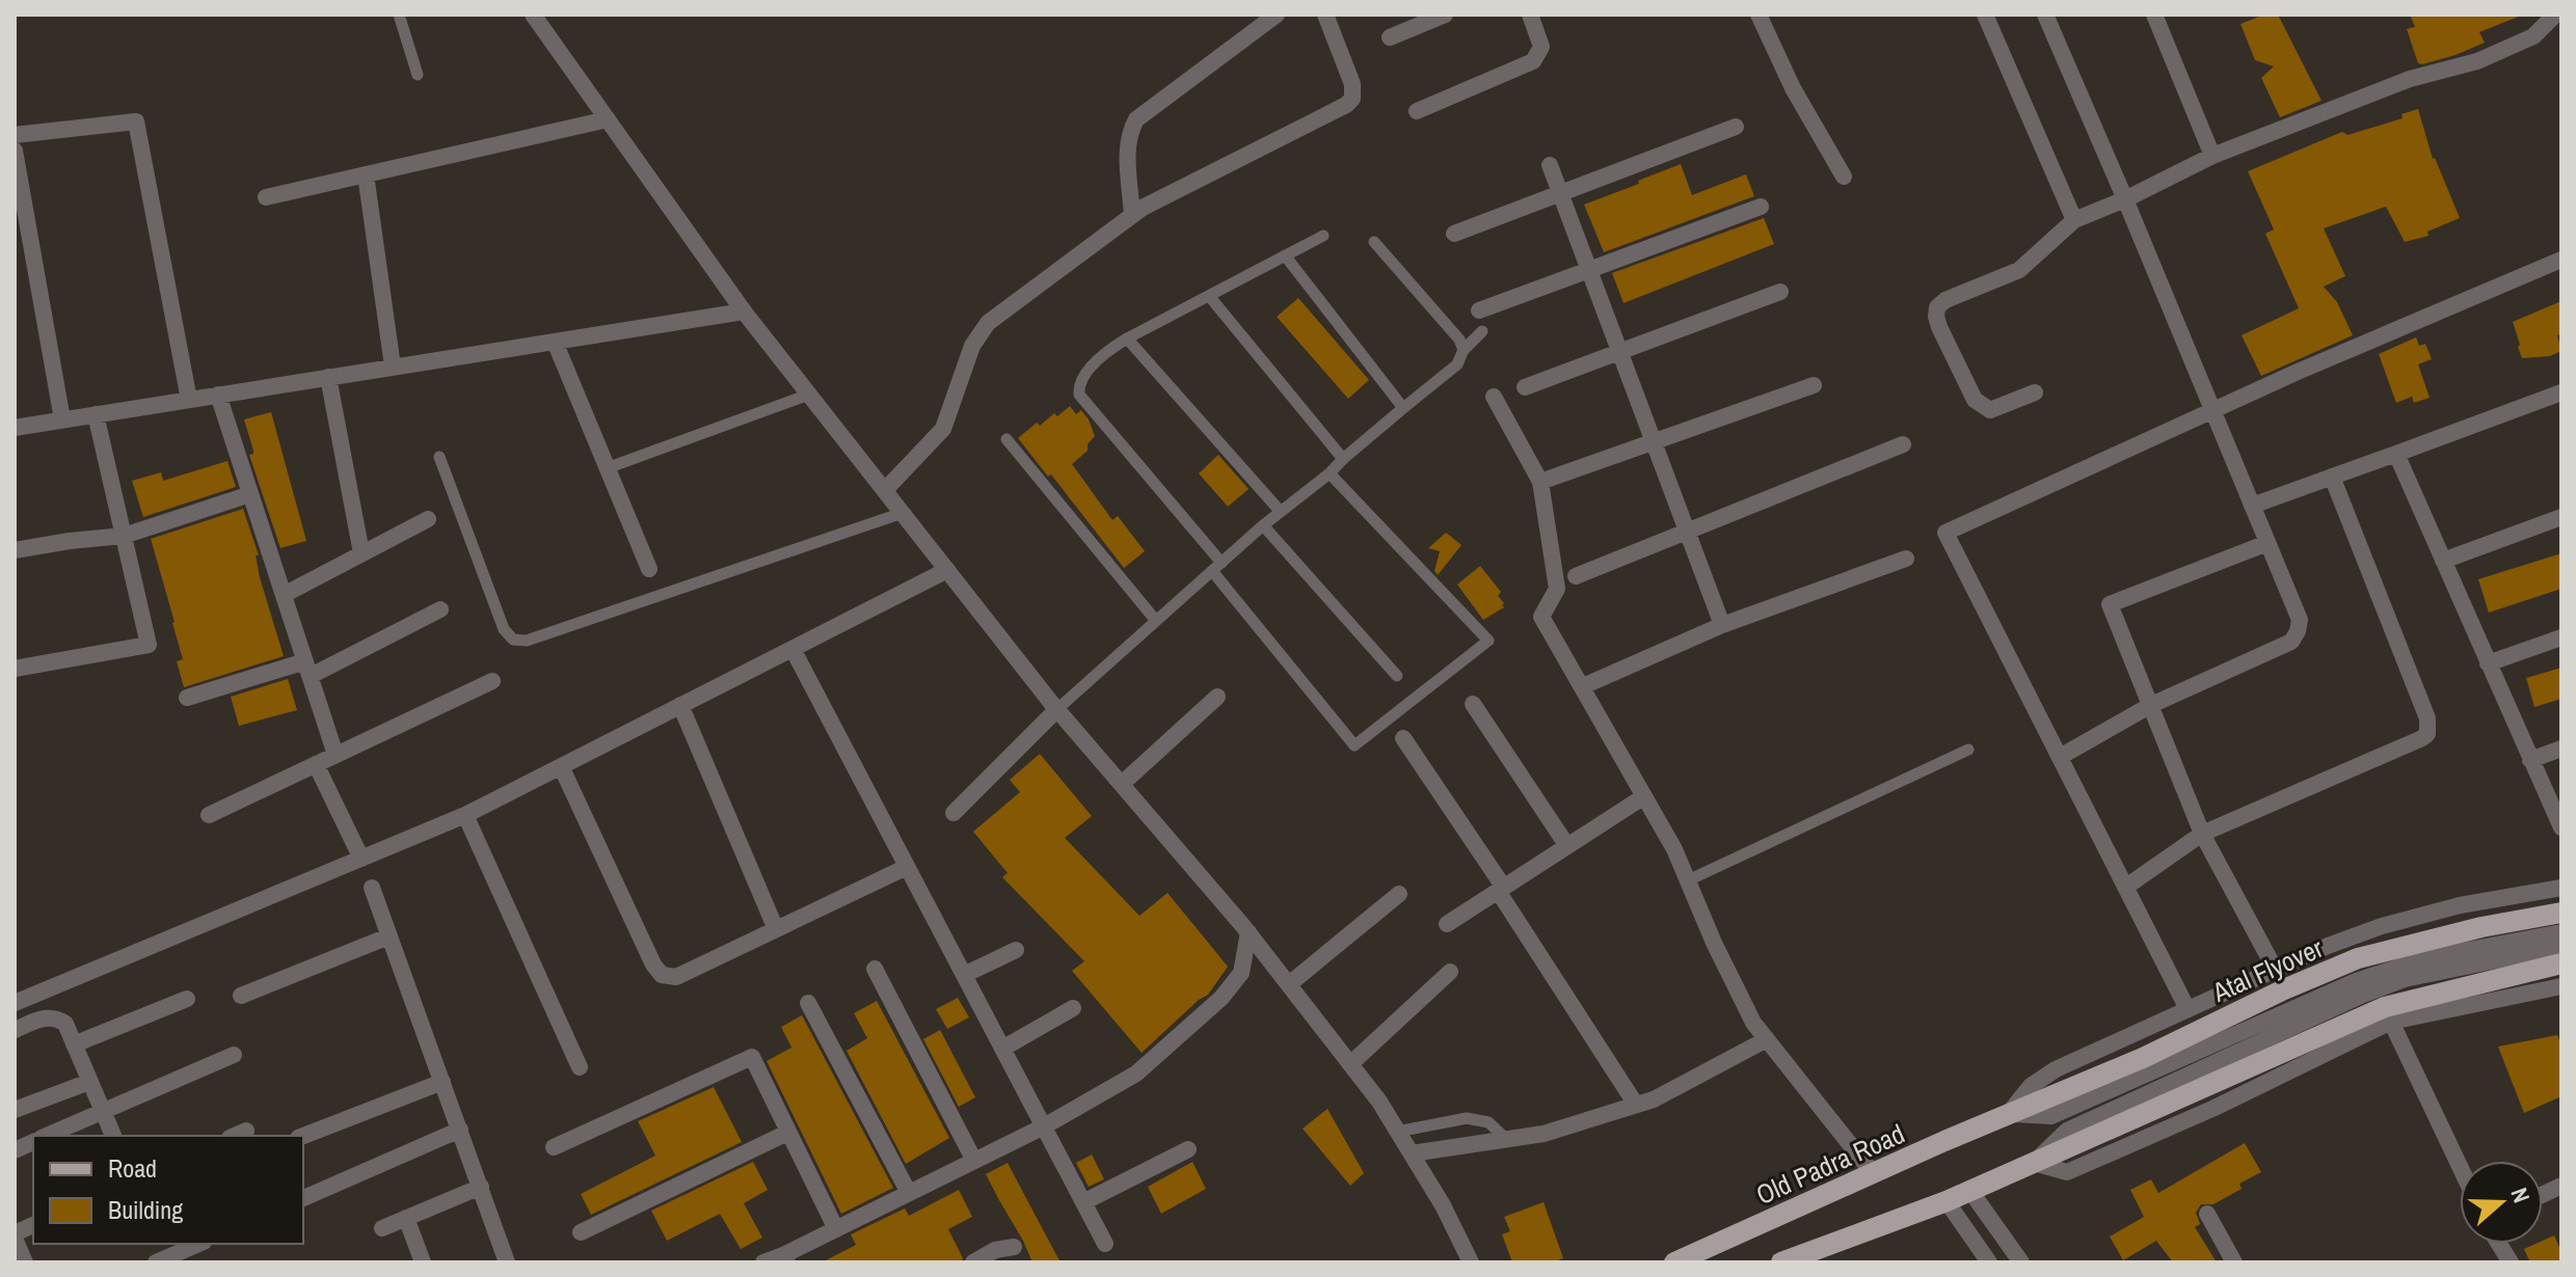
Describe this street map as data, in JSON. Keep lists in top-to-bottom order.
{
  "streets": {
    "main road": ["Atal Flyover", "Old Padra Road"]
  },
  "crossings": [
    ["Atal Flyover", "Old Padra Road"]
  ],
  "legend": ["Road", "Building"],
  "north": "right"
}
